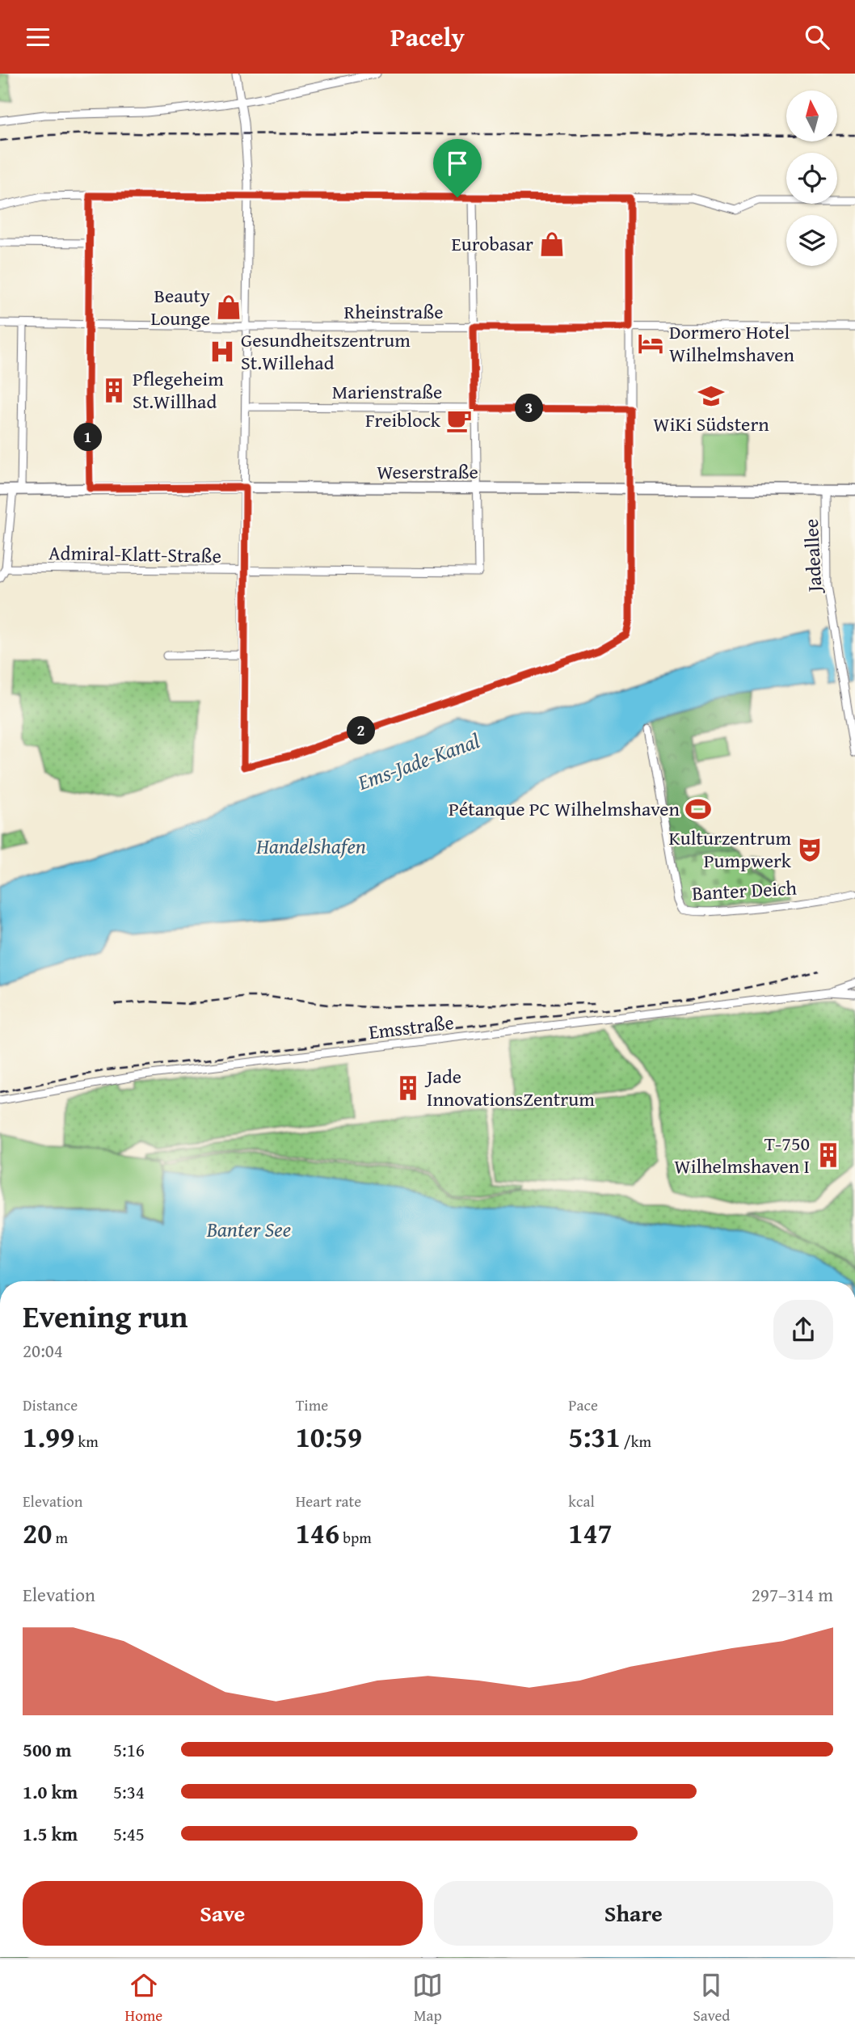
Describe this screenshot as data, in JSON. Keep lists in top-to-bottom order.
{
  "streets": {
    "street": [
      "Rheinstraße",
      "Marienstraße",
      "Weserstraße",
      "Admiral-Klatt-Straße",
      "Jadeallee",
      "Banter Deich",
      "Emsstraße"
    ]
  },
  "crossings": [
    ["Weserstraße", "Admiral-Klatt-Straße"],
    ["Weserstraße", "Jadeallee"]
  ],
  "water": ["Ems-Jade-Kanal", "Handelshafen", "Banter See"],
  "places": {
    "shop": ["Eurobasar", "Beauty Lounge"],
    "hotel": ["Dormero Hotel Wilhelmshaven"],
    "hospital": ["Gesundheitszentrum St.Willehad"],
    "building": ["Pflegeheim St.Willhad", "Jade InnovationsZentrum", "T-750 Wilhelmshaven I"],
    "school or university": ["WiKi Südstern"],
    "cafe": ["Freiblock"],
    "sports": ["Pétanque PC Wilhelmshaven"],
    "theatre": ["Kulturzentrum Pumpwerk"]
  },
  "north": "top",
  "page": {
    "header": "Pacely",
    "pins": ["3", "1", "2"],
    "heading": ["Evening run", "20:04"],
    "stats": [
      ["Distance", "1.99 km"],
      ["Time", "10:59"],
      ["Pace", "5:31 /km"],
      ["Elevation", "20 m"],
      ["Heart rate", "146 bpm"],
      ["kcal", "147"]
    ],
    "chart": ["Elevation", "297–314 m"],
    "list": [
      {
        "name": "500 m",
        "note": "5:16"
      },
      {
        "name": "1.0 km",
        "note": "5:34"
      },
      {
        "name": "1.5 km",
        "note": "5:45"
      }
    ],
    "buttons": ["Save", "Share"],
    "tabs": ["Home", "Map", "Saved"]
  }
}
